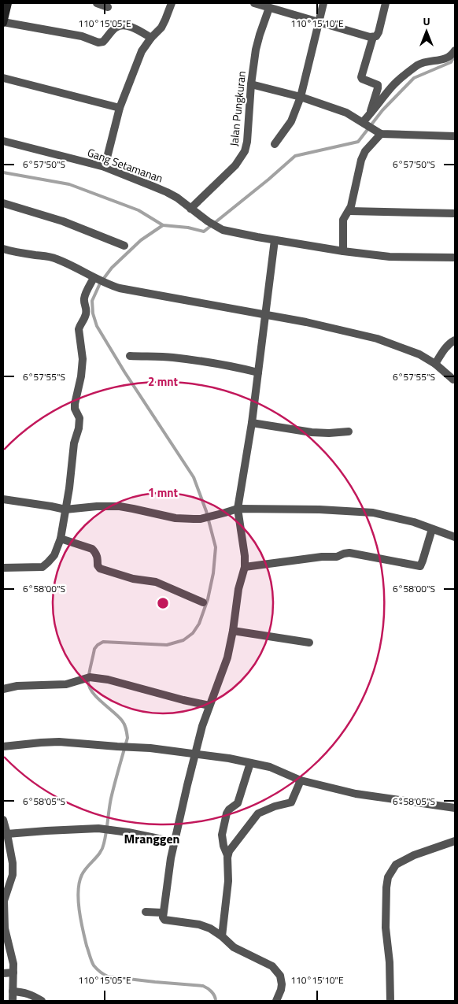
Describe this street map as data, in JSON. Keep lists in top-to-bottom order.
{
  "streets": {
    "street": ["Jalan Pungkuran", "Gang Setamanan"]
  },
  "crossings": [
    ["Jalan Pungkuran", "Gang Setamanan"]
  ],
  "districts": ["Mranggen"],
  "north": "top",
  "coordinates": [
    "110°15'05\"E",
    "110°15'10\"E",
    "6°57'50\"S",
    "6°57'55\"S",
    "6°58'00\"S",
    "6°58'05\"S"
  ],
  "rings": ["2 mnt", "1 mnt"]
}
